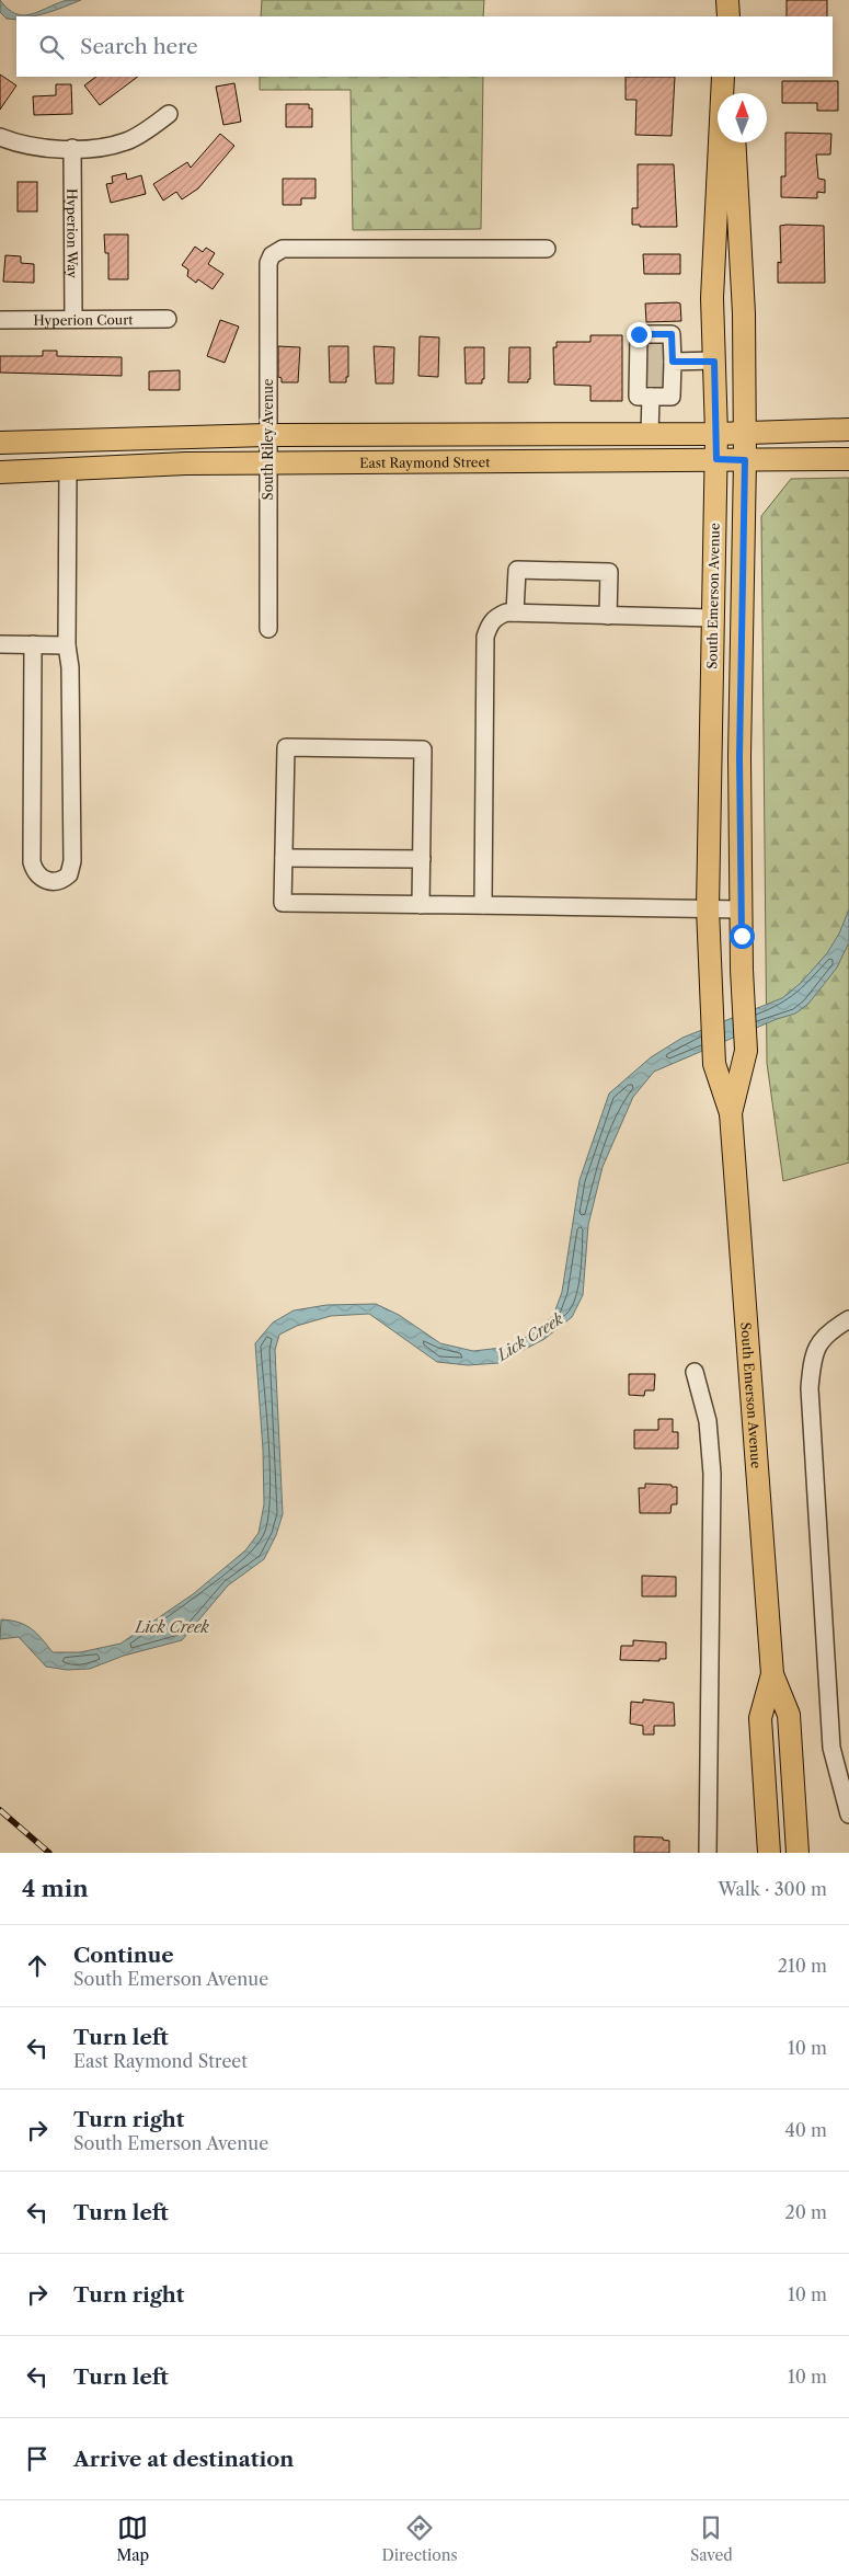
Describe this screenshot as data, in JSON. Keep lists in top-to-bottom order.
{
  "streets": {
    "main road": ["East Raymond Street", "South Emerson Avenue"],
    "street": ["Hyperion Way", "Hyperion Court", "South Riley Avenue"]
  },
  "crossings": [
    ["Hyperion Way", "Hyperion Court"],
    ["South Riley Avenue", "East Raymond Street"],
    ["East Raymond Street", "South Emerson Avenue"]
  ],
  "water": ["Lick Creek"],
  "north": "top",
  "page": {
    "search": "Search here",
    "heading": ["4 min", "Walk · 300 m"],
    "list": [
      ["Continue", "South Emerson Avenue", "210 m"],
      ["Turn left", "East Raymond Street", "10 m"],
      ["Turn right", "South Emerson Avenue", "40 m"],
      ["Turn left", "20 m"],
      ["Turn right", "10 m"],
      ["Turn left", "10 m"],
      "Arrive at destination"
    ],
    "nav": ["Map", "Directions", "Saved"]
  }
}
